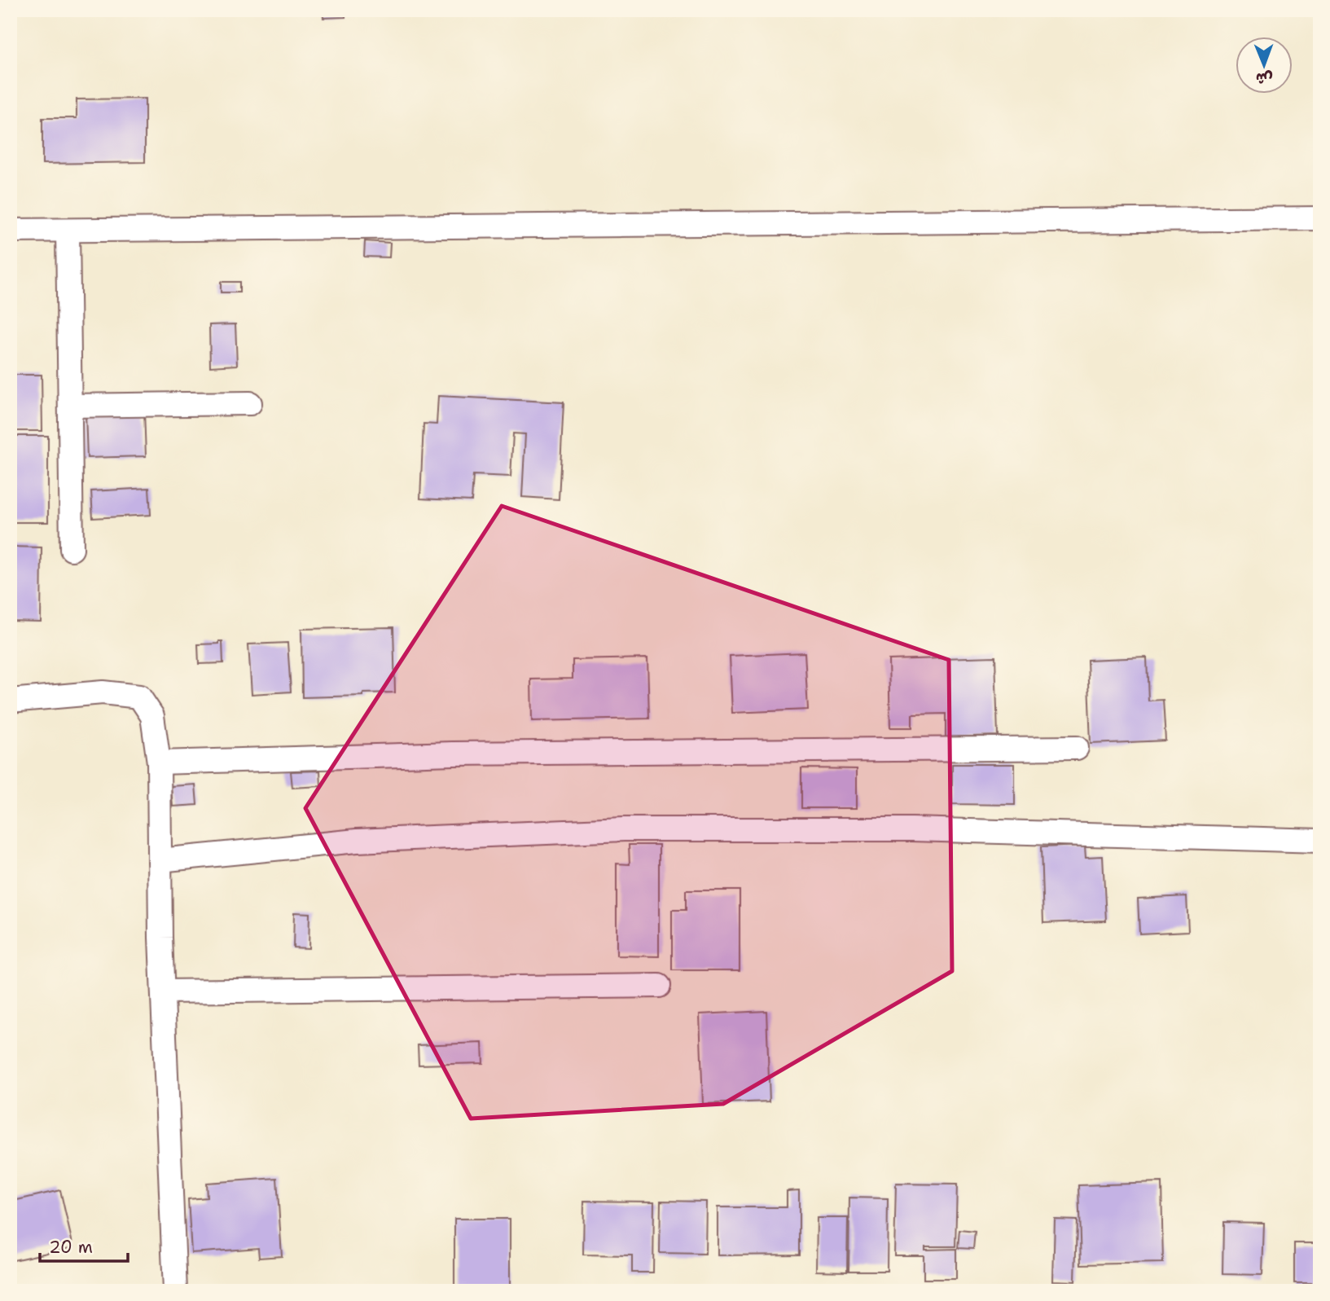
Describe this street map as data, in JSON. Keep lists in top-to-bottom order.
{
  "scale_bar": "20 m",
  "north": "bottom"
}
